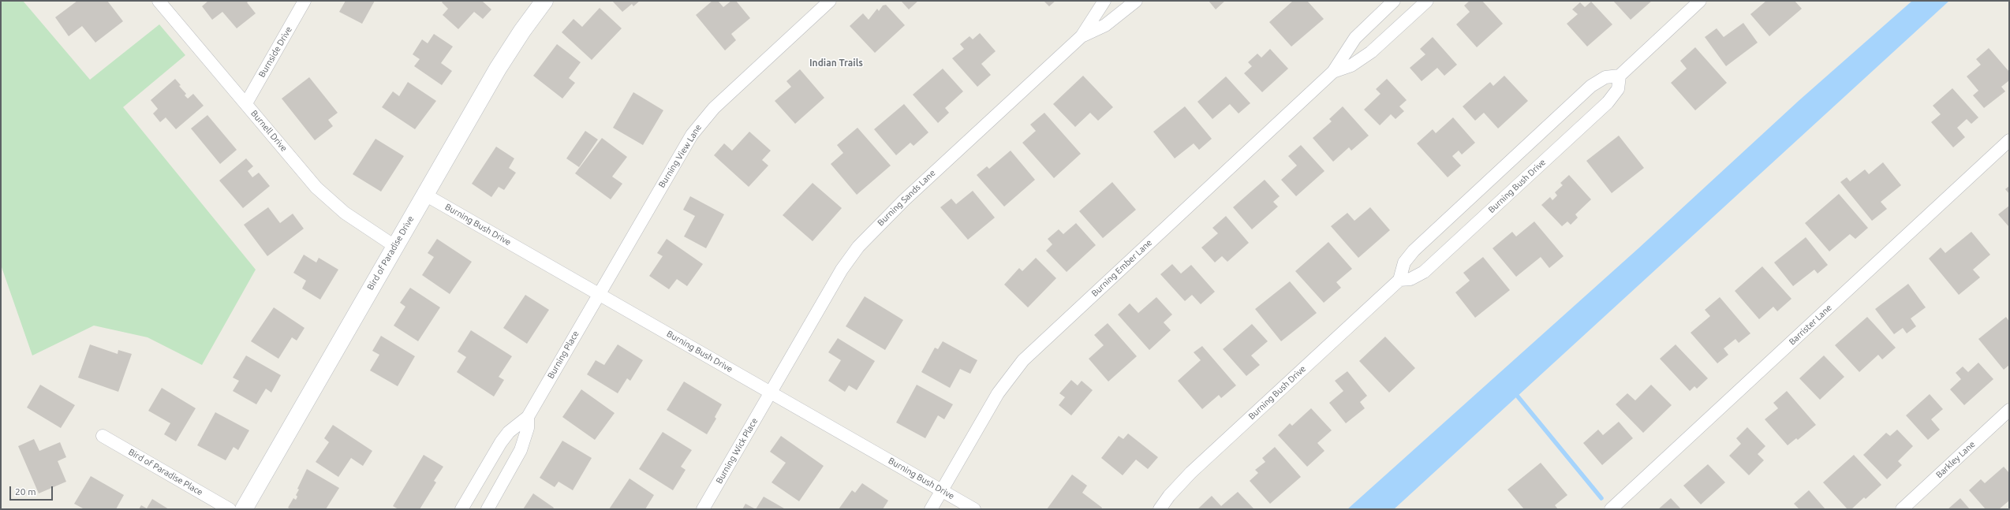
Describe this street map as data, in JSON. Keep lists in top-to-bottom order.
{
  "streets": {
    "street": [
      "Burnside Drive",
      "Burnell Drive",
      "Burning View Lane",
      "Burning Bush Drive",
      "Burning Sands Lane",
      "Bird of Paradise Drive",
      "Burning Ember Lane",
      "Barrister Lane",
      "Burning Place",
      "Burning Wick Place",
      "Barkley Lane",
      "Bird of Paradise Place"
    ]
  },
  "crossings": [
    ["Burnside Drive", "Burnell Drive"],
    ["Burnell Drive", "Bird of Paradise Drive"],
    ["Burning View Lane", "Burning Bush Drive"],
    ["Burning View Lane", "Burning Place"],
    ["Burning Bush Drive", "Burning Sands Lane"],
    ["Burning Bush Drive", "Bird of Paradise Drive"],
    ["Burning Bush Drive", "Burning Ember Lane"],
    ["Burning Bush Drive", "Burning Place"],
    ["Burning Bush Drive", "Burning Wick Place"],
    ["Burning Sands Lane", "Burning Wick Place"]
  ],
  "districts": ["Indian Trails"],
  "scale_bar": "20 m"
}
